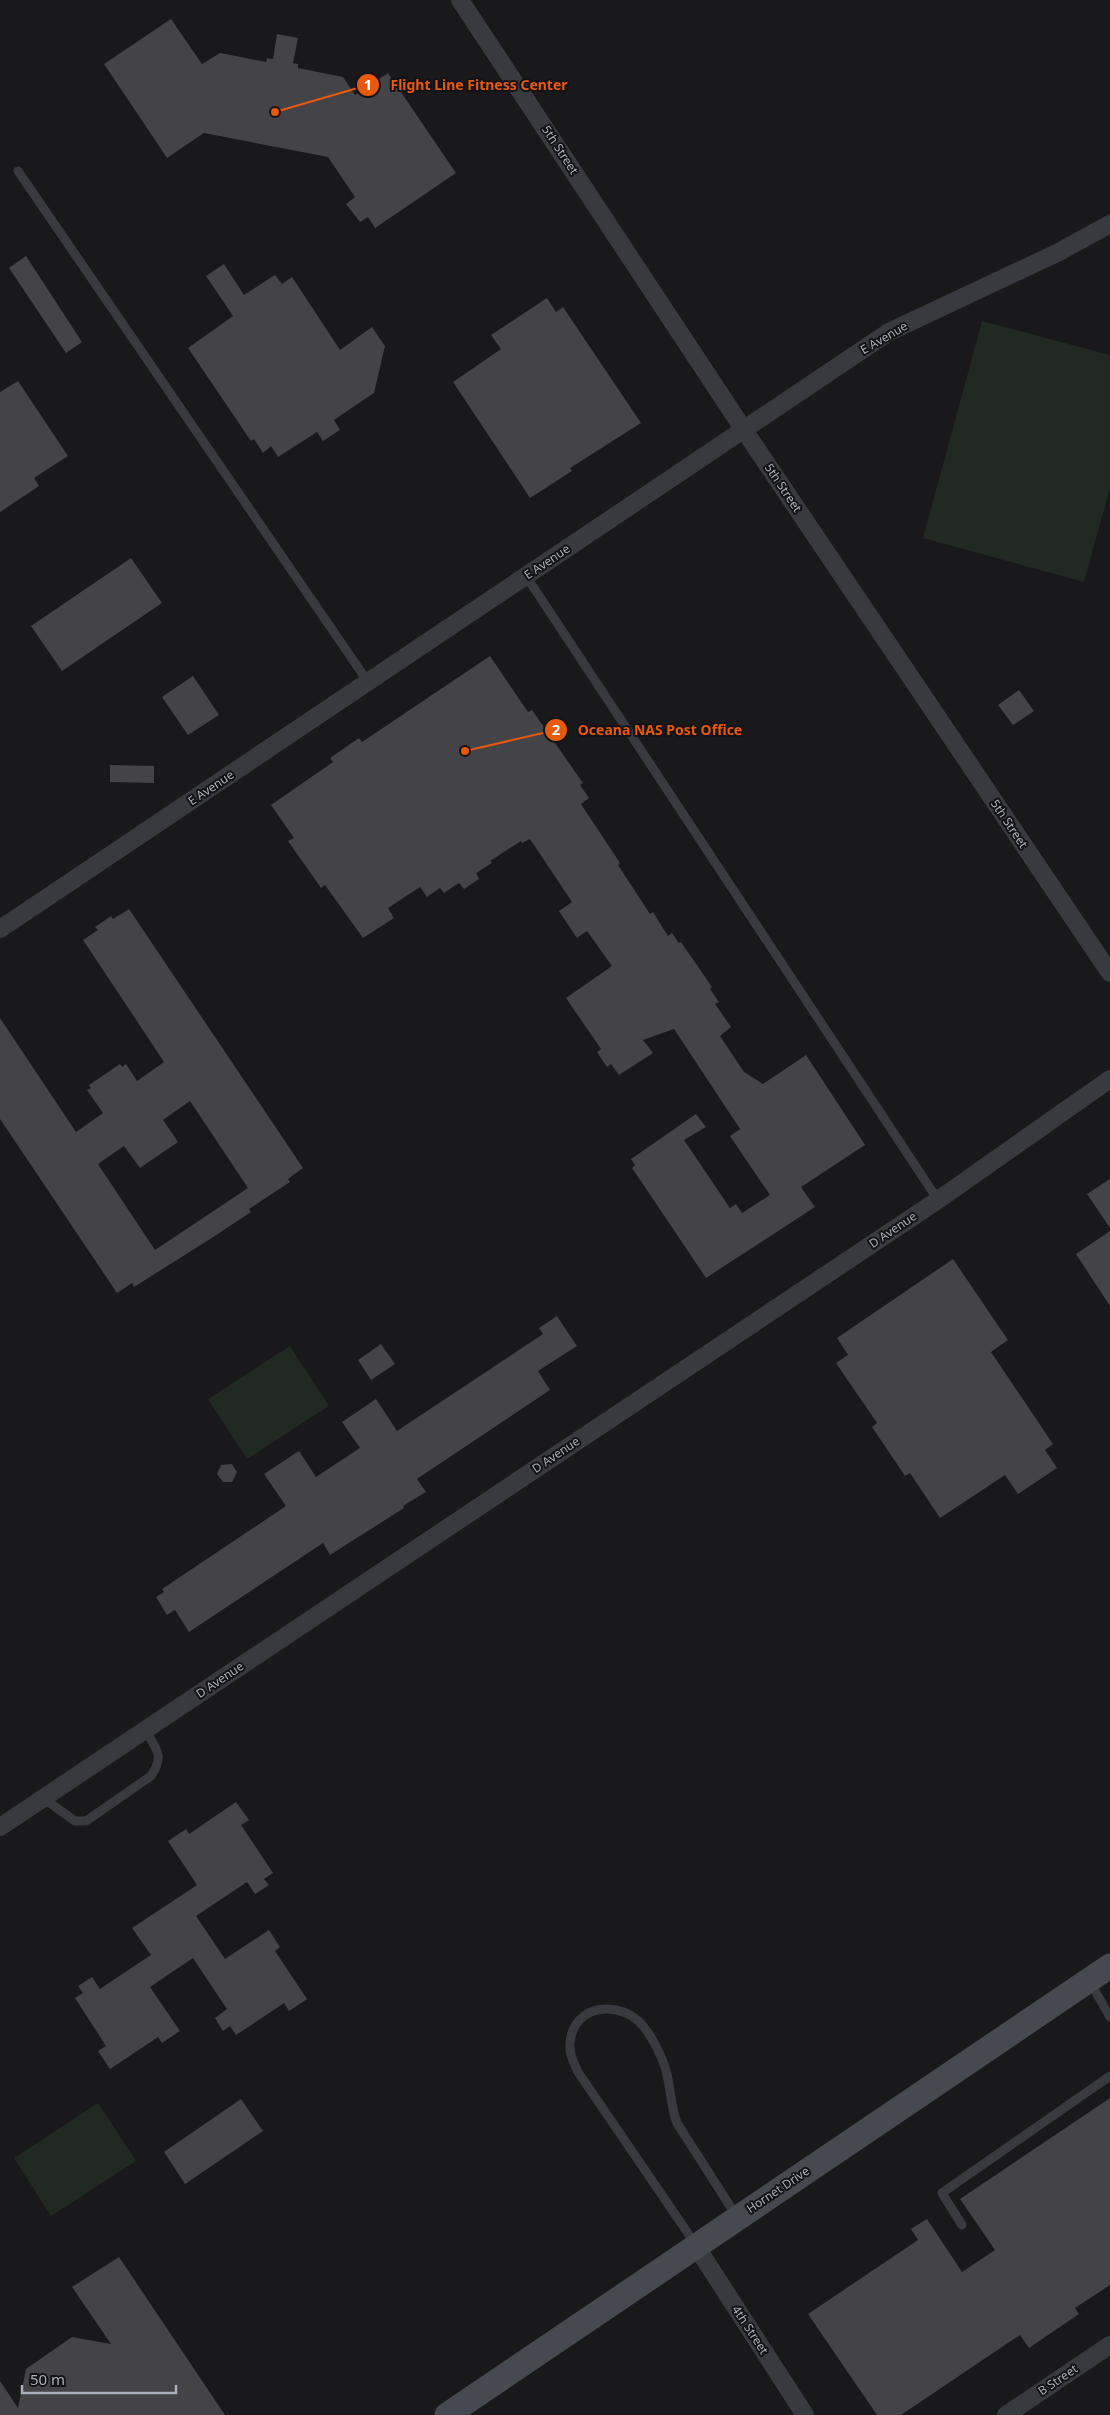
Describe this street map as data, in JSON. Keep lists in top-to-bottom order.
{
  "streets": {
    "main road": ["Hornet Drive"],
    "street": [
      "5th Street",
      "E Avenue",
      "D Avenue",
      "4th Street",
      "B Street"
    ]
  },
  "crossings": [
    ["5th Street", "E Avenue"],
    ["Hornet Drive", "4th Street"]
  ],
  "places": ["Flight Line Fitness Center", "Oceana NAS Post Office"],
  "scale_bar": "50 m"
}
